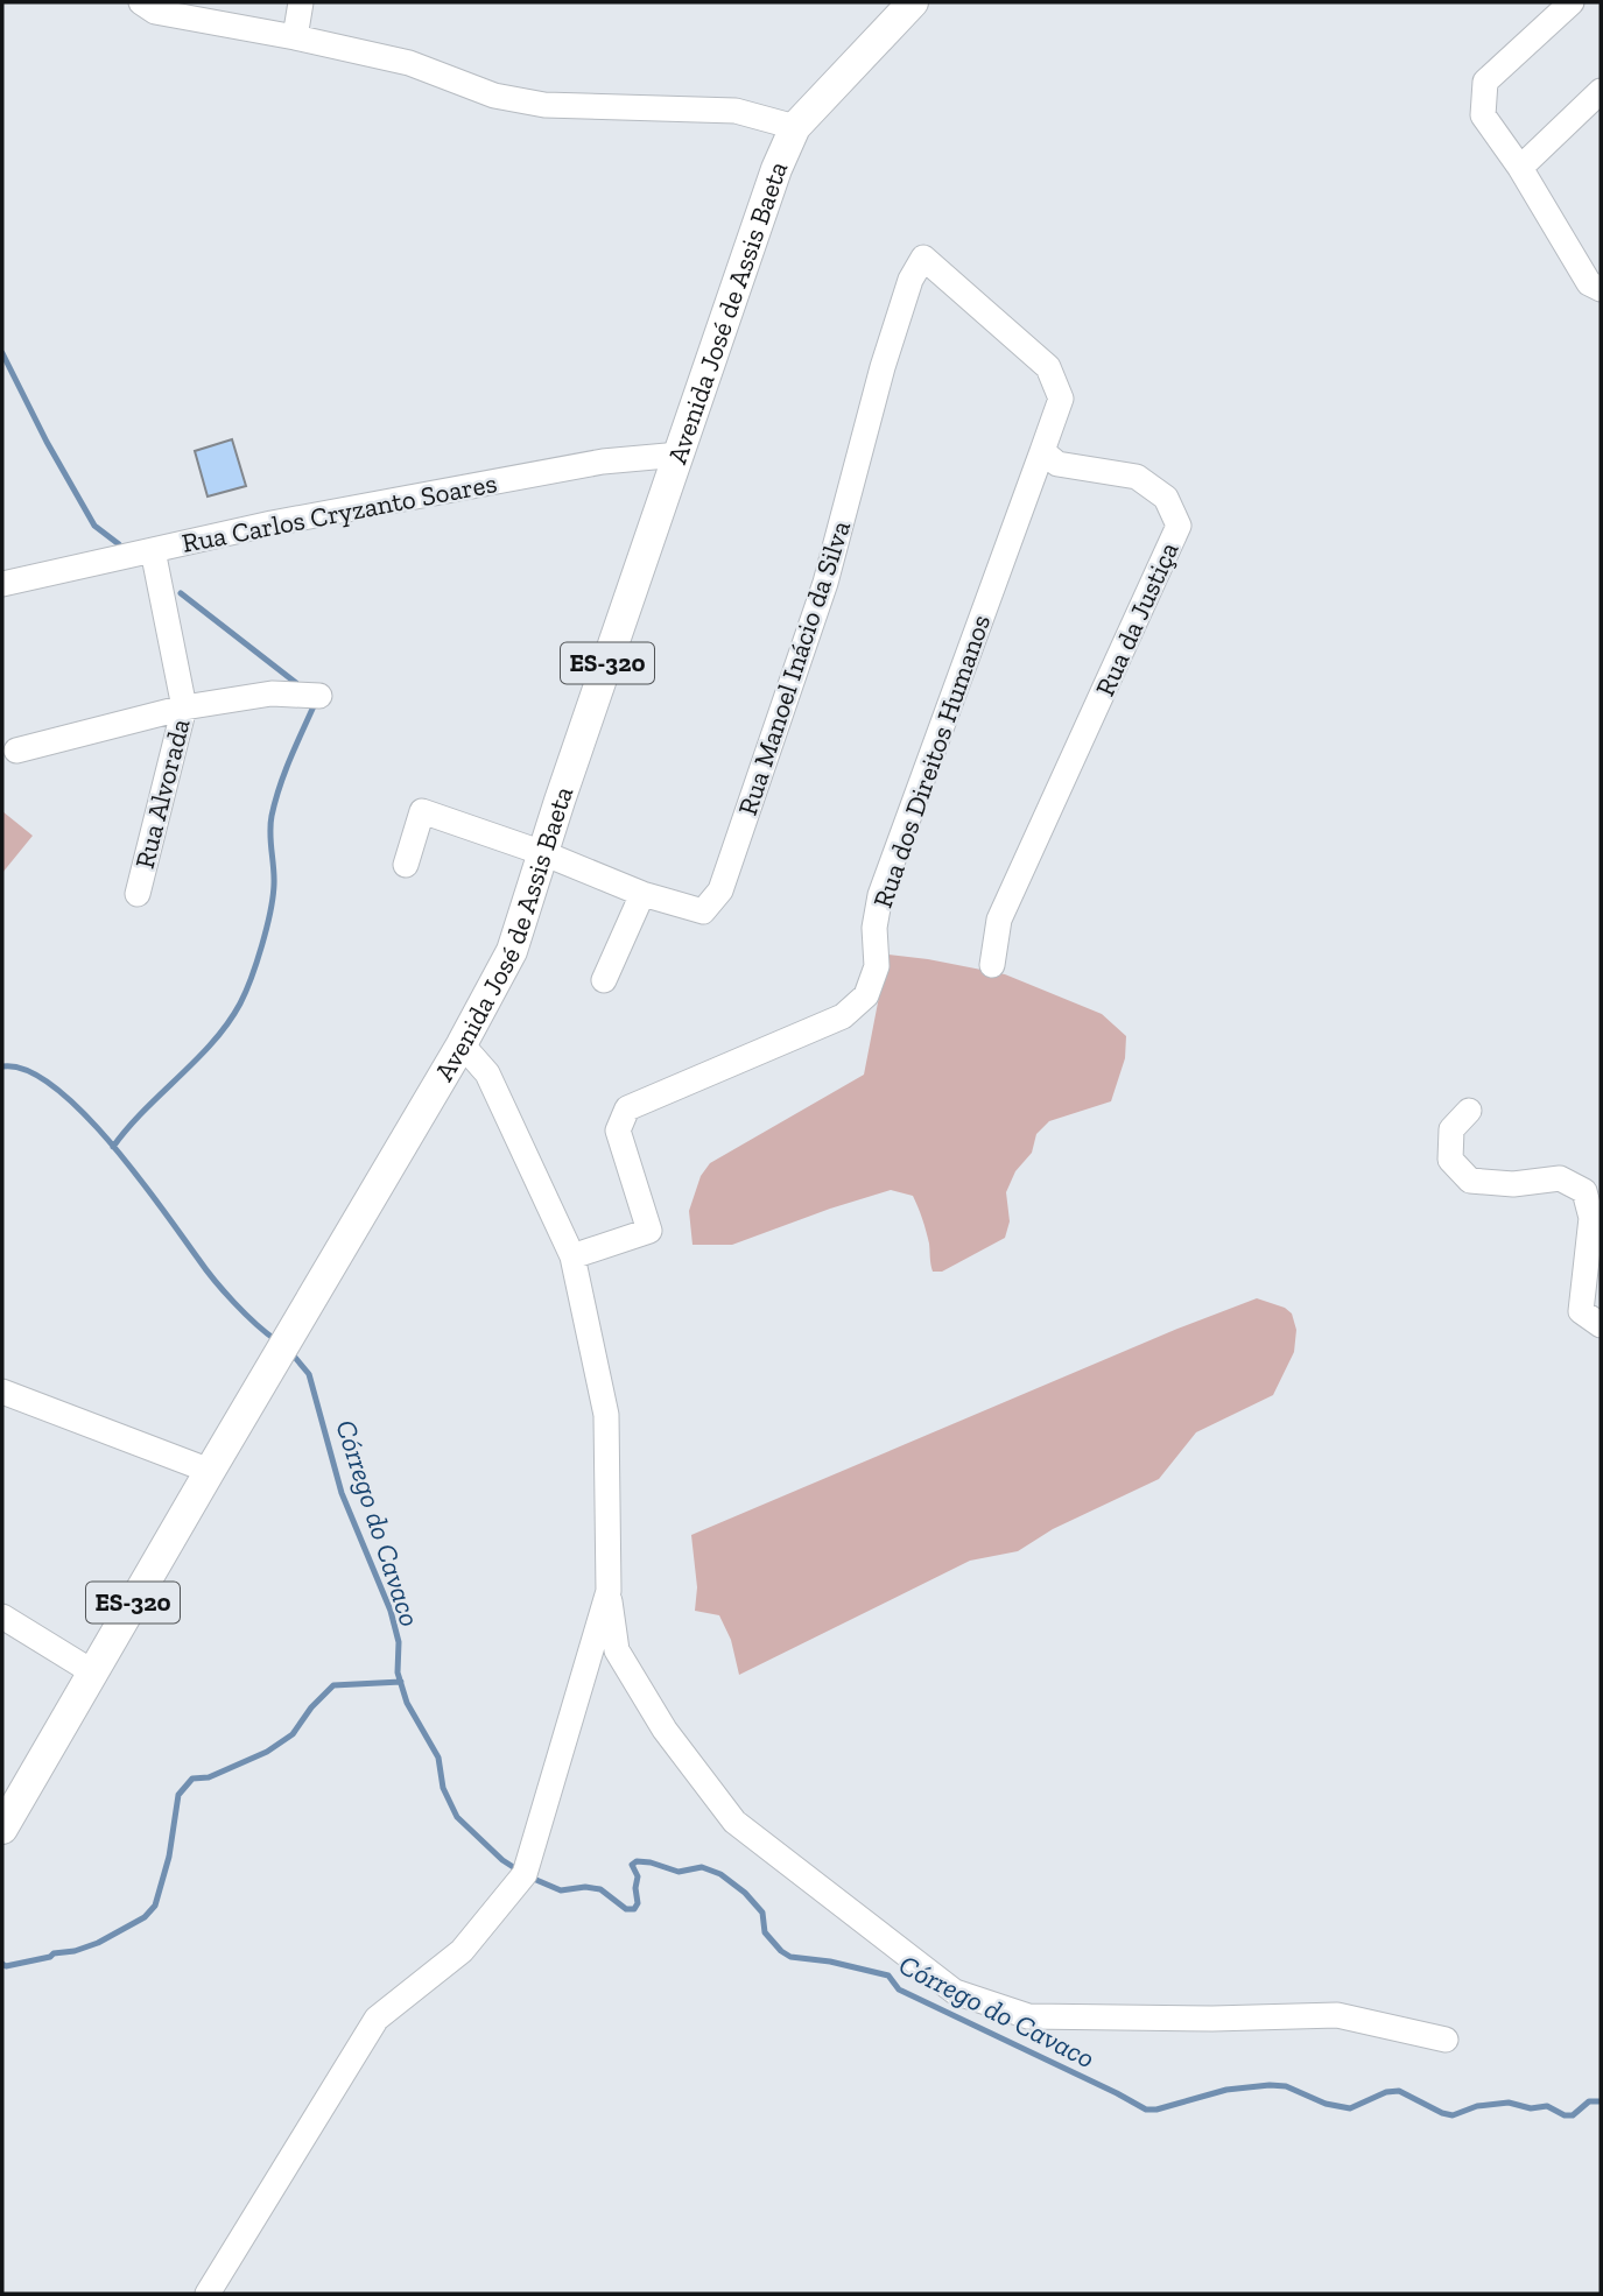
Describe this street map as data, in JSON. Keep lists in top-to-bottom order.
{
  "streets": {
    "main road": ["Avenida José de Assis Baeta", "ES-320"],
    "street": [
      "Rua Carlos Cryzanto Soares",
      "Rua da Justiça",
      "Rua Manoel Inácio da Silva",
      "Rua dos Direitos Humanos",
      "Rua Alvorada"
    ]
  },
  "crossings": [
    ["Avenida José de Assis Baeta", "Rua Carlos Cryzanto Soares"],
    ["Avenida José de Assis Baeta", "Rua Manoel Inácio da Silva"],
    ["Rua Carlos Cryzanto Soares", "Rua Alvorada"],
    ["Rua da Justiça", "Rua Manoel Inácio da Silva"],
    ["Rua da Justiça", "Rua dos Direitos Humanos"],
    ["Rua Manoel Inácio da Silva", "Rua dos Direitos Humanos"]
  ],
  "water": ["Córrego do Cavaco"]
}
